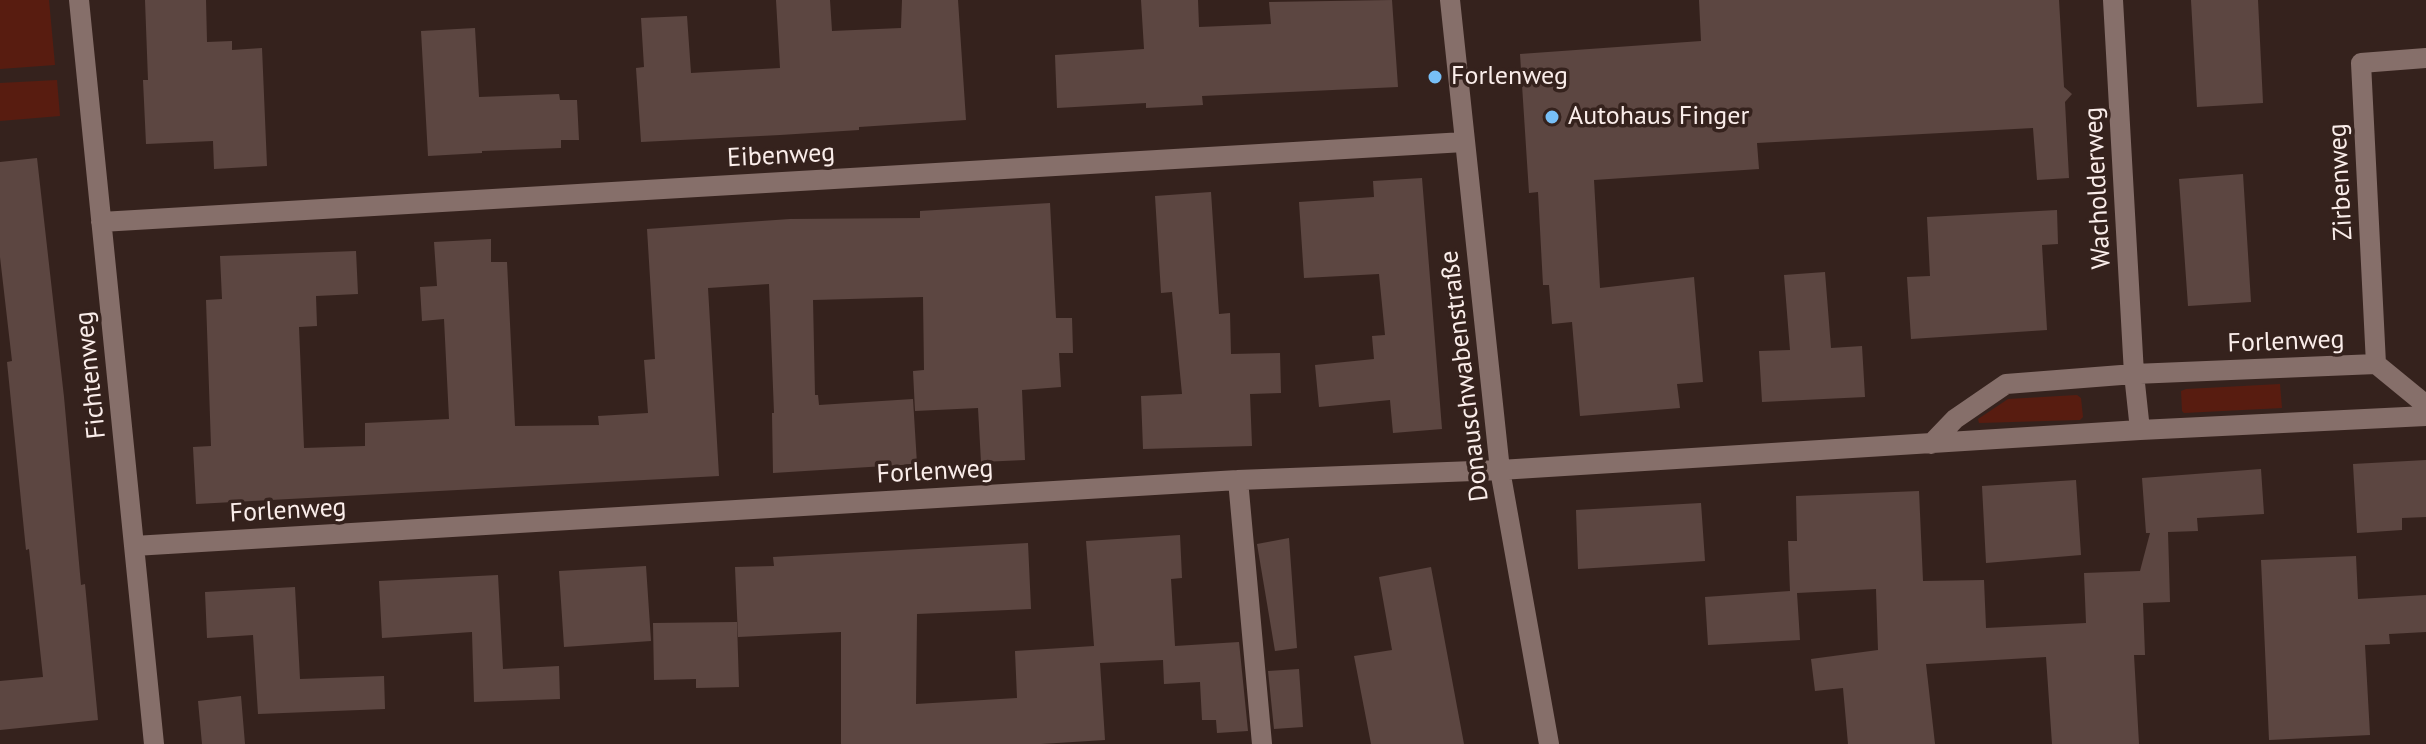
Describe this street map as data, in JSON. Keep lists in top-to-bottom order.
{
  "streets": {
    "street": [
      "Eibenweg",
      "Zirbenweg",
      "Wacholderweg",
      "Forlenweg",
      "Fichtenweg",
      "Donauschwabenstraße"
    ]
  },
  "crossings": [
    ["Eibenweg", "Fichtenweg"],
    ["Eibenweg", "Donauschwabenstraße"],
    ["Zirbenweg", "Forlenweg"],
    ["Wacholderweg", "Forlenweg"],
    ["Forlenweg", "Fichtenweg"],
    ["Forlenweg", "Donauschwabenstraße"]
  ],
  "places": ["Forlenweg", "Autohaus Finger"]
}
